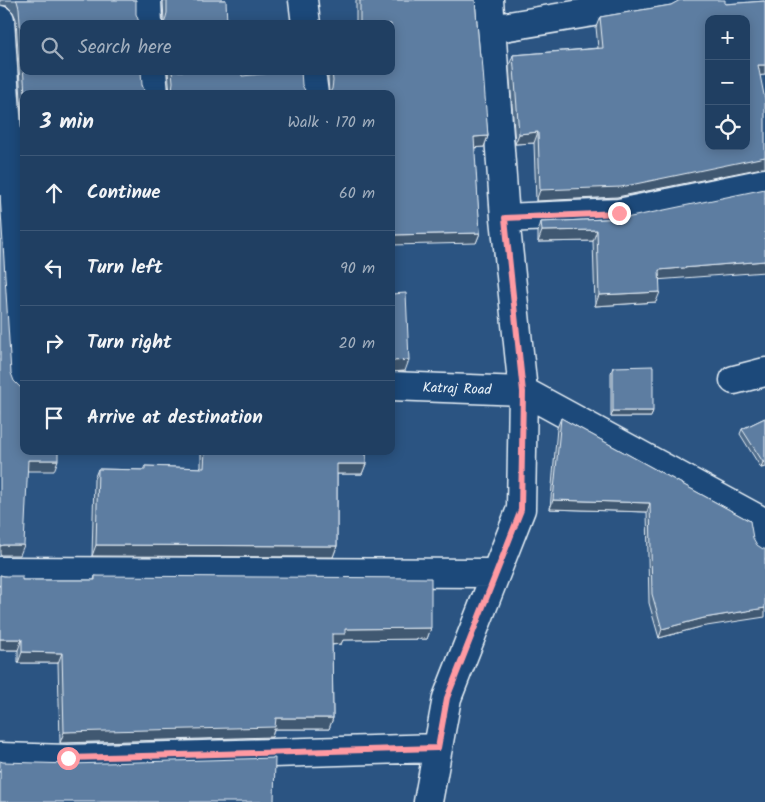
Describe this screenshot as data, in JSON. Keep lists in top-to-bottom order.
{
  "streets": {
    "street": ["Katraj Road"]
  },
  "page": {
    "map_buttons": ["+", "−"],
    "search": "Search here",
    "heading": ["3 min", "Walk · 170 m"],
    "list": [
      ["Continue", "60 m"],
      ["Turn left", "90 m"],
      ["Turn right", "20 m"],
      "Arrive at destination"
    ]
  }
}
